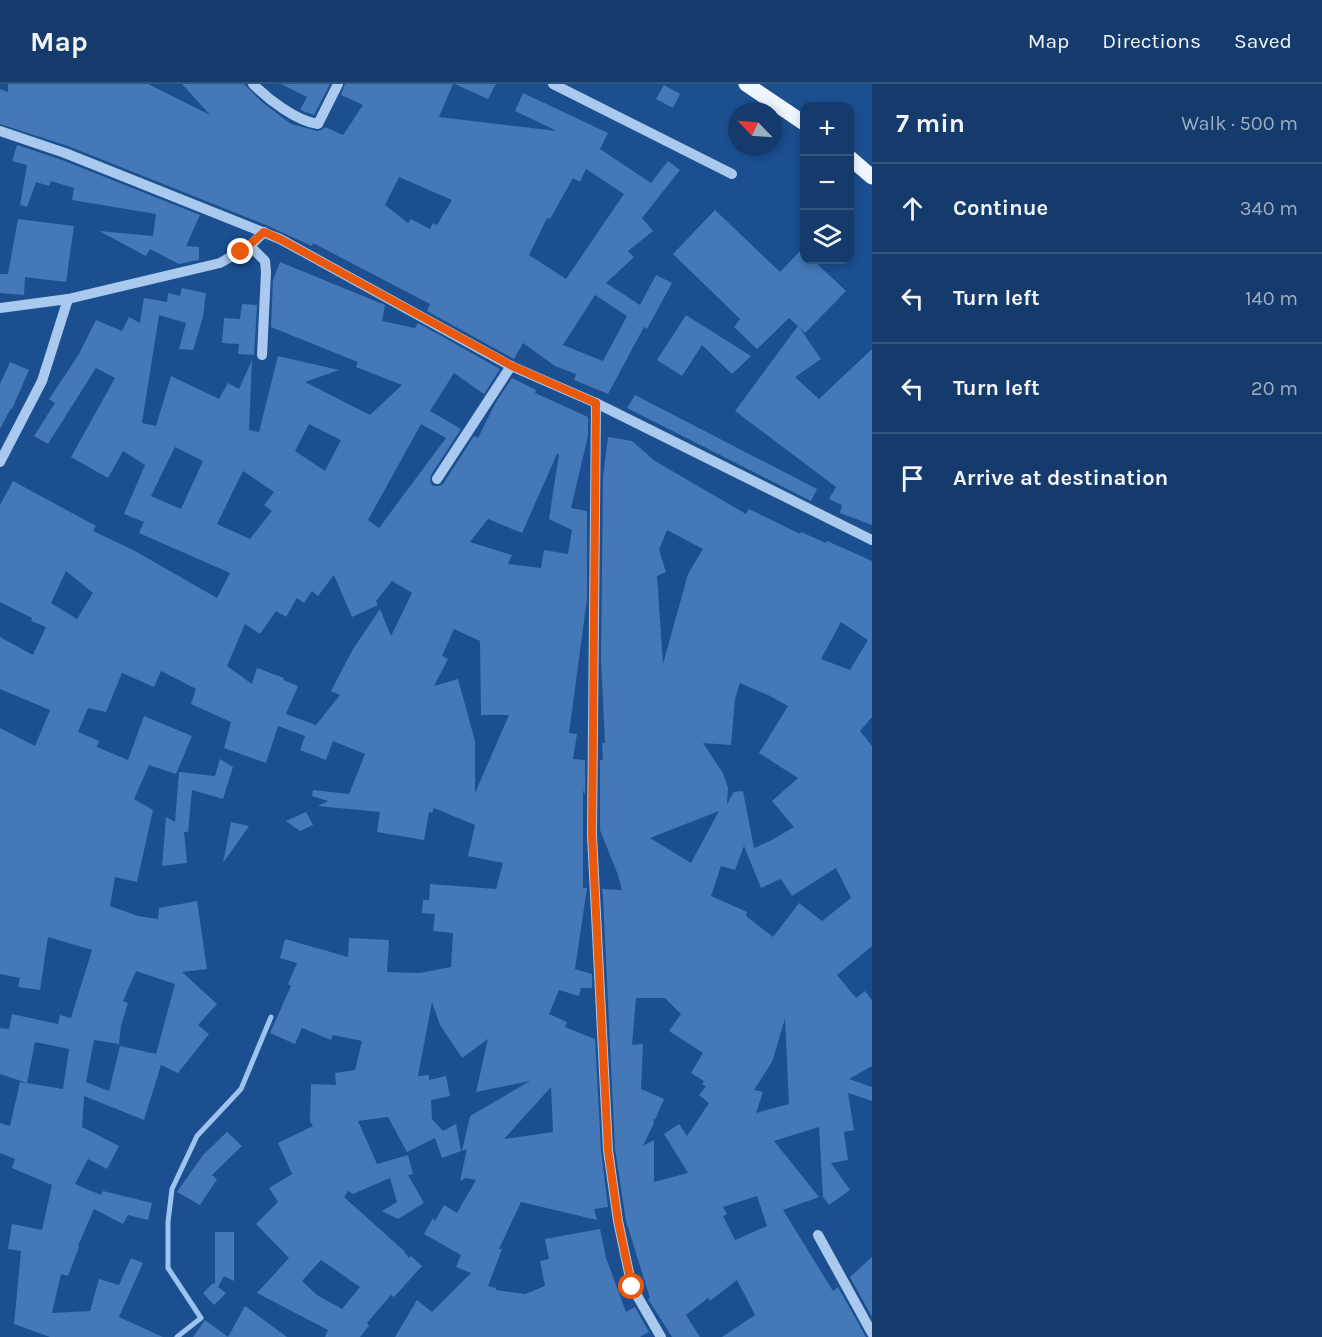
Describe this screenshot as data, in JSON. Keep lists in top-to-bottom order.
{
  "north": "top left",
  "page": {
    "header": "Map",
    "nav": ["Map", "Directions", "Saved"],
    "heading": ["7 min", "Walk · 500 m"],
    "map_buttons": ["+", "−"],
    "list": [
      ["Continue", "340 m"],
      ["Turn left", "140 m"],
      ["Turn left", "20 m"],
      "Arrive at destination"
    ]
  }
}
